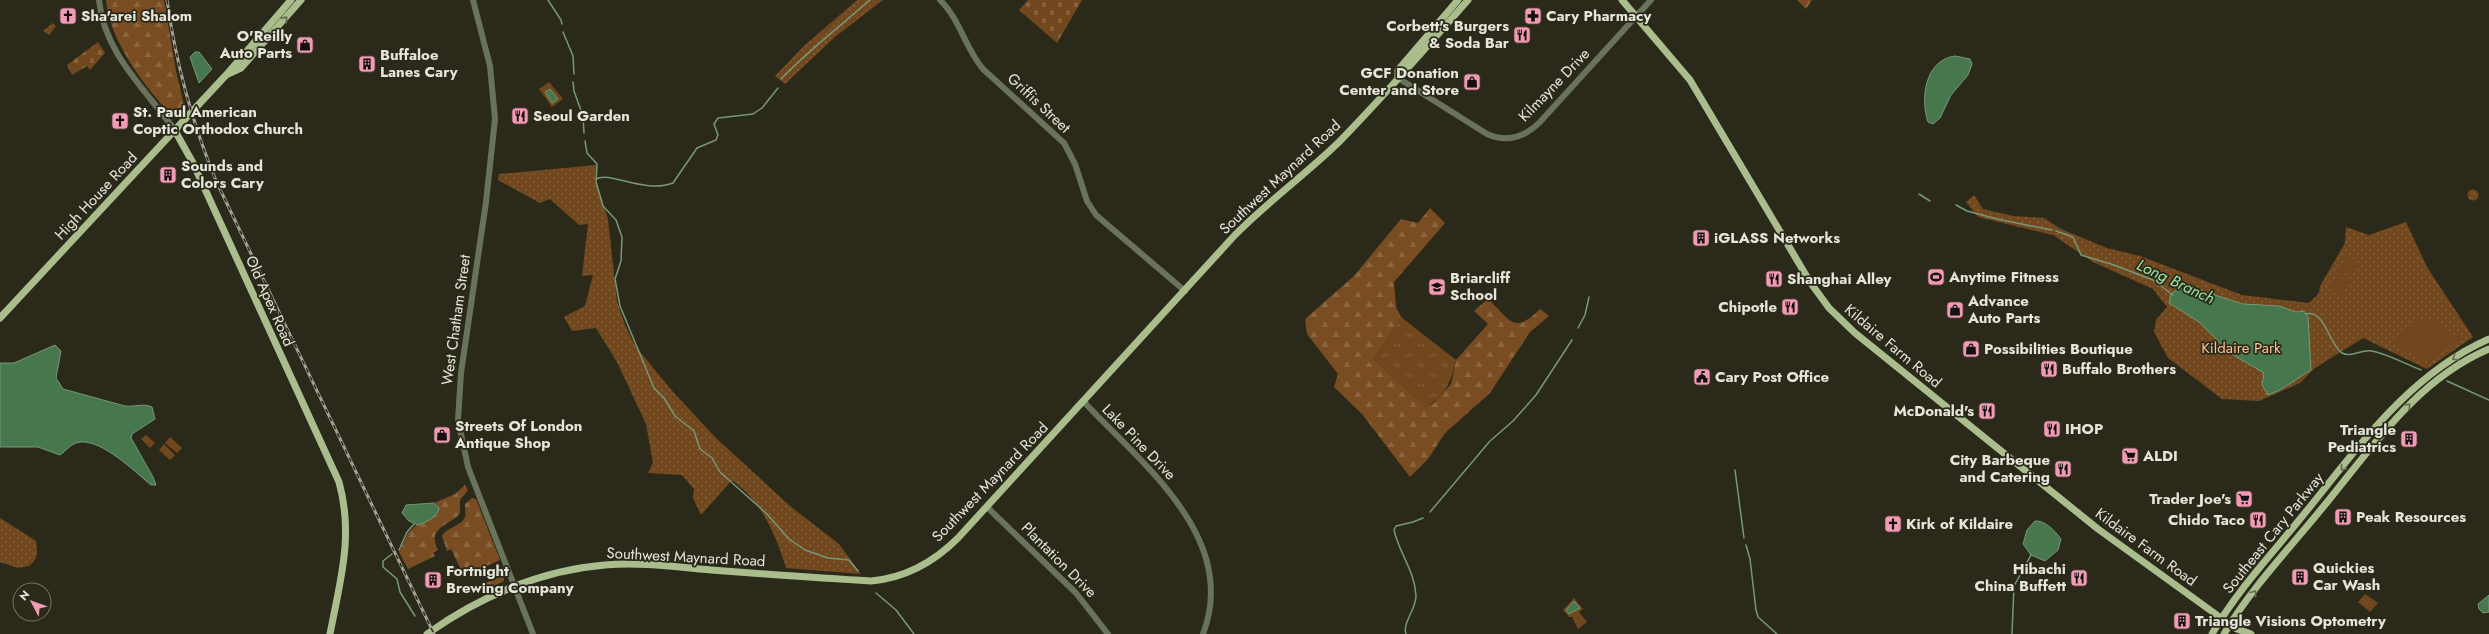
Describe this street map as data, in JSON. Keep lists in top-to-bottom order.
{
  "streets": {
    "main road": [
      "Southwest Maynard Road",
      "High House Road",
      "Old Apex Road",
      "Kildaire Farm Road",
      "Southeast Cary Parkway"
    ],
    "street": [
      "Kilmayne Drive",
      "Griffis Street",
      "West Chatham Street",
      "Lake Pine Drive",
      "Plantation Drive"
    ]
  },
  "crossings": [
    ["Kilmayne Drive", "Southwest Maynard Road"],
    ["Kilmayne Drive", "Kildaire Farm Road"],
    ["Griffis Street", "Southwest Maynard Road"],
    ["Southwest Maynard Road", "West Chatham Street"],
    ["Southwest Maynard Road", "Lake Pine Drive"],
    ["Southwest Maynard Road", "Plantation Drive"],
    ["High House Road", "Old Apex Road"],
    ["Kildaire Farm Road", "Southeast Cary Parkway"]
  ],
  "water": ["Long Branch"],
  "parks": ["Kildaire Park"],
  "places": {
    "church": ["Sha'arei Shalom", "St. Paul American Coptic Orthodox Church", "Kirk of Kildaire"],
    "pharmacy": ["Cary Pharmacy"],
    "restaurant": [
      "Corbett's Burgers & Soda Bar",
      "Seoul Garden",
      "Shanghai Alley",
      "Chipotle",
      "Buffalo Brothers",
      "McDonald's",
      "IHOP",
      "City Barbeque and Catering",
      "Chido Taco",
      "Hibachi China Buffett"
    ],
    "shop": [
      "O'Reilly Auto Parts",
      "GCF Donation Center and Store",
      "Advance Auto Parts",
      "Possibilities Boutique",
      "Streets Of London Antique Shop"
    ],
    "building": [
      "Buffaloe Lanes Cary",
      "Sounds and Colors Cary",
      "iGLASS Networks",
      "Triangle Pediatrics",
      "Peak Resources",
      "Quickies Car Wash",
      "Fortnight Brewing Company",
      "Triangle Visions Optometry"
    ],
    "sports": ["Anytime Fitness"],
    "school or university": ["Briarcliff School"],
    "public building": ["Cary Post Office"],
    "supermarket": ["ALDI", "Trader Joe's"]
  },
  "north": "top left"
}
